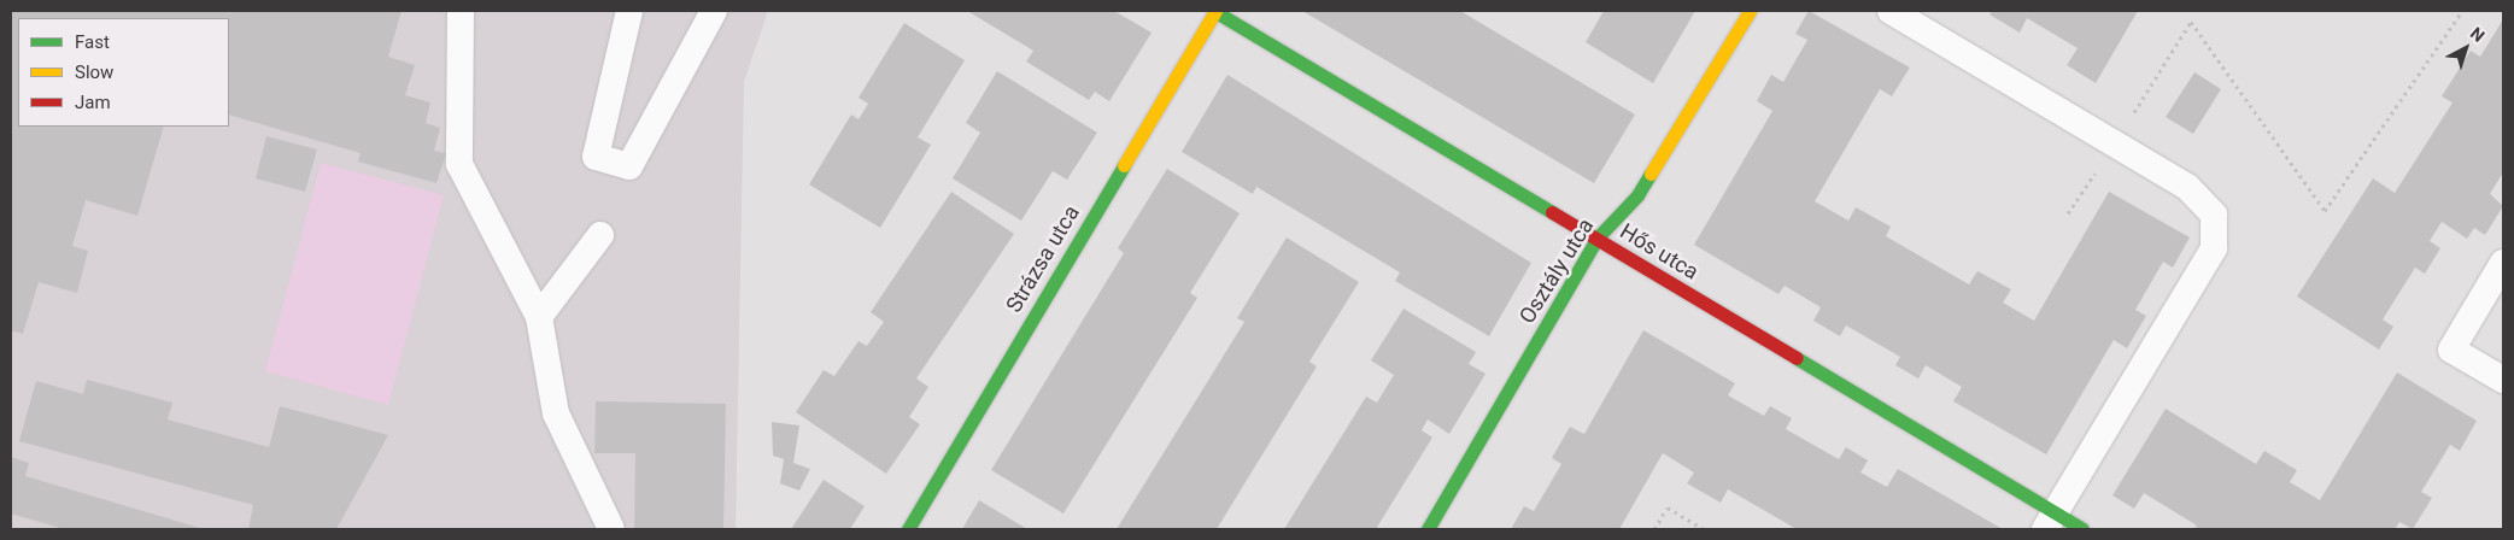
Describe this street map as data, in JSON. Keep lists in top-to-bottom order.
{
  "streets": {
    "street": ["Hős utca", "Strázsa utca", "Osztály utca"]
  },
  "crossings": [
    ["Hős utca", "Strázsa utca"],
    ["Hős utca", "Osztály utca"]
  ],
  "legend": ["Fast", "Slow", "Jam"],
  "north": "top right"
}
